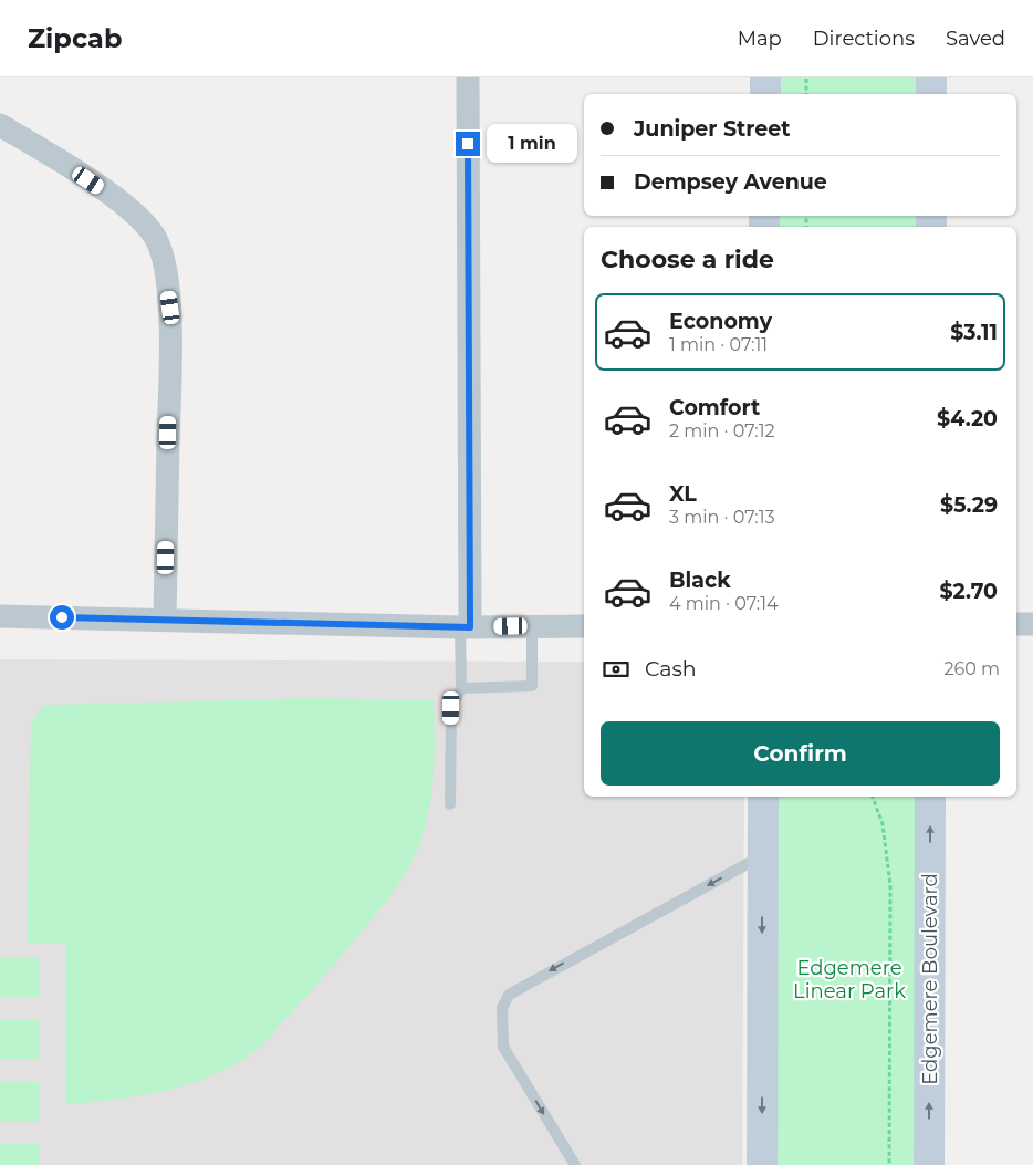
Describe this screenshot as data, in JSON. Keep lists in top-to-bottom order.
{
  "streets": {
    "main road": ["Edgemere Boulevard"]
  },
  "parks": ["Edgemere Linear Park"],
  "page": {
    "header": "Zipcab",
    "nav": ["Map", "Directions", "Saved"],
    "banner": ["Juniper Street", "Dempsey Avenue"],
    "bubble": "1 min",
    "heading": "Choose a ride",
    "list": [
      {
        "name": "Economy",
        "note": "1 min · 07:11",
        "value": "$3.11"
      },
      {
        "name": "Comfort",
        "note": "2 min · 07:12",
        "value": "$4.20"
      },
      {
        "name": "XL",
        "note": "3 min · 07:13",
        "value": "$5.29"
      },
      {
        "name": "Black",
        "note": "4 min · 07:14",
        "value": "$2.70"
      }
    ],
    "pay": ["Cash", "260 m"],
    "buttons": "Confirm"
  }
}
